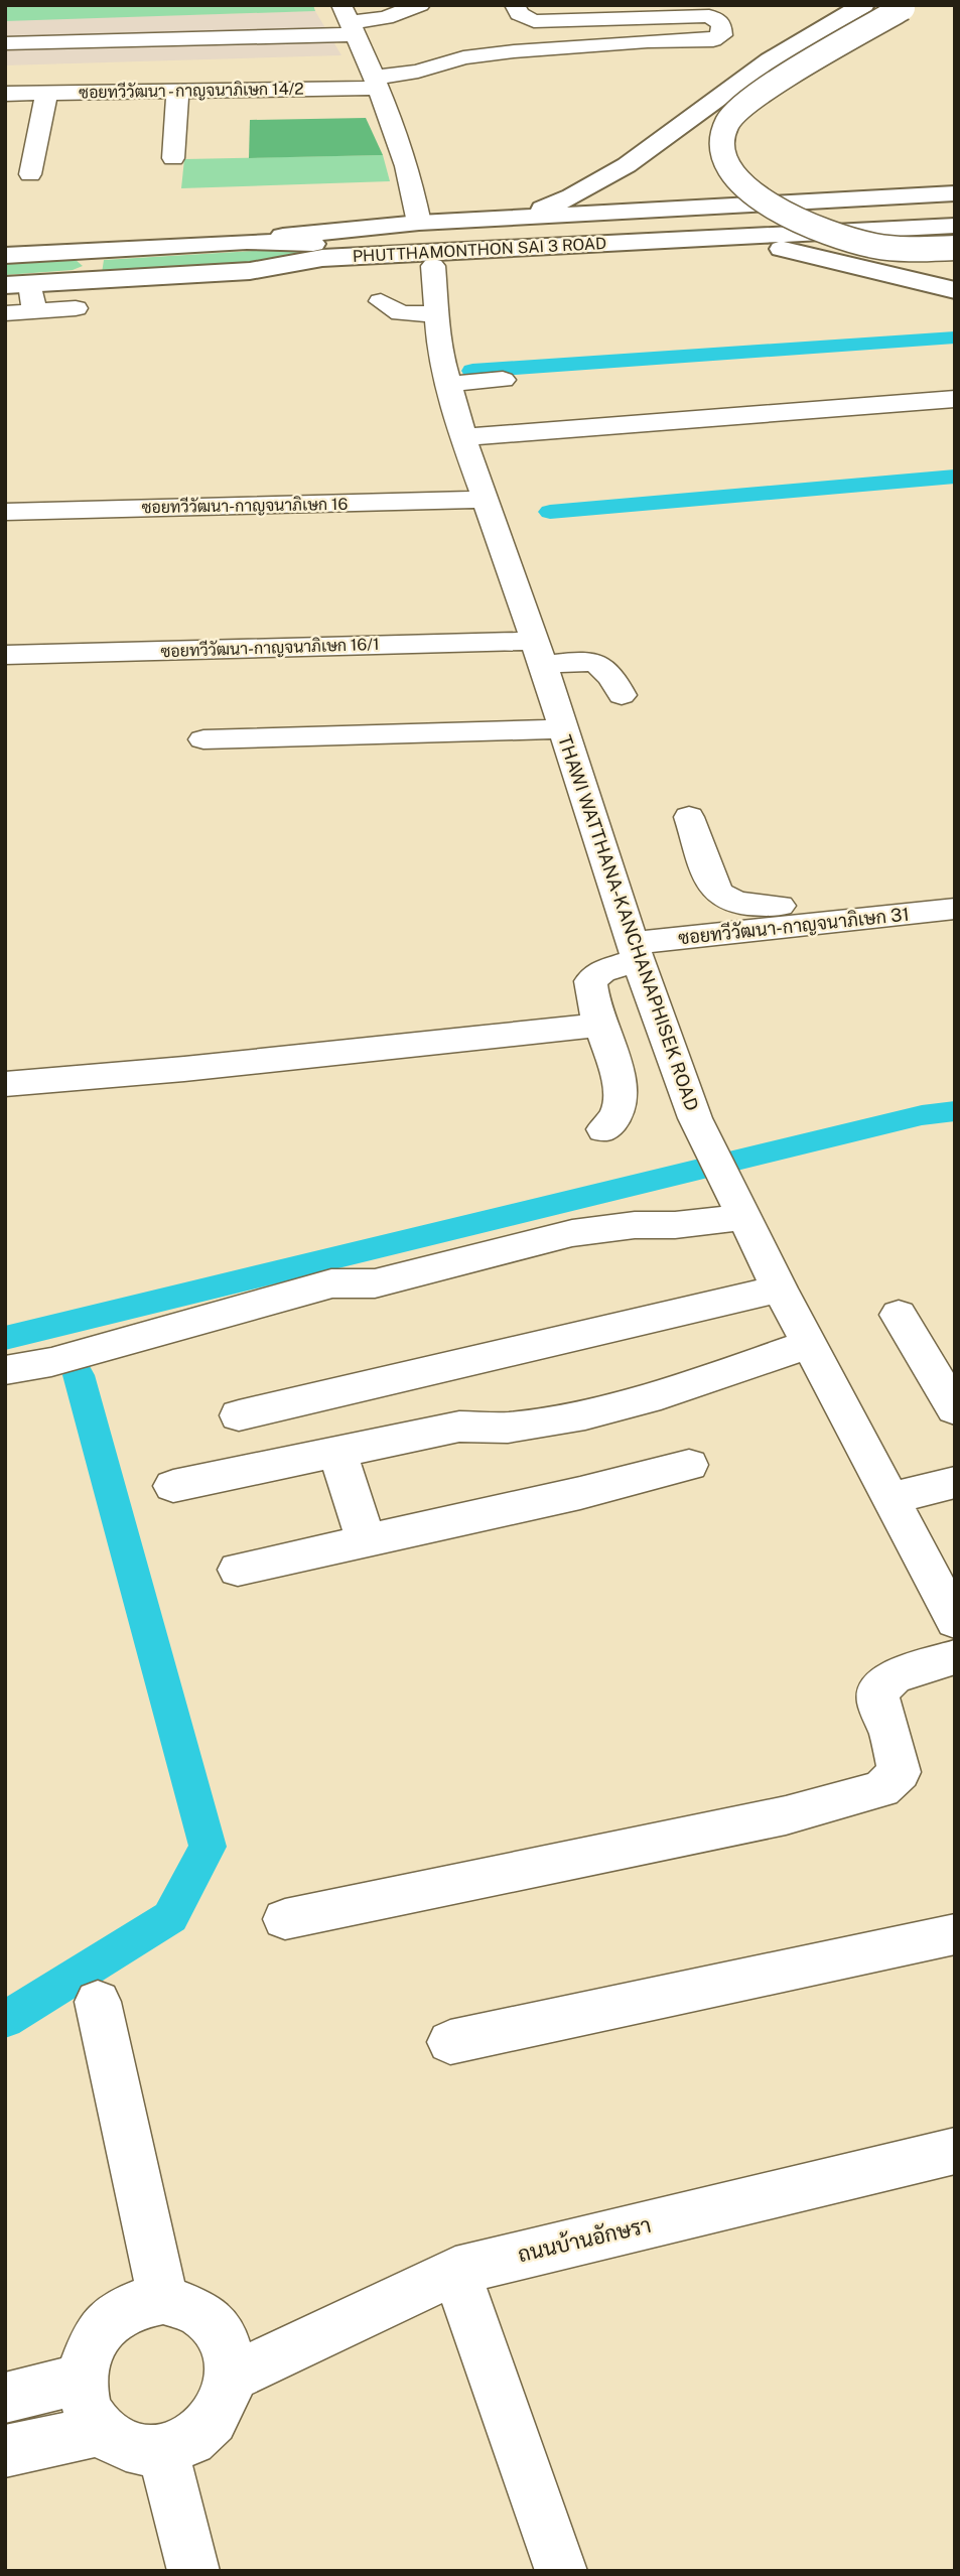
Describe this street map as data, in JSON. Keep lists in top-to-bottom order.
{
  "streets": {
    "main road": ["PHUTTHAMONTHON SAI 3 ROAD"],
    "street": [
      "ซอยทวีวัฒนา - กาญจนาภิเษก 14/2",
      "ซอยทวีวัฒนา-กาญจนาภิเษก 16",
      "ซอยทวีวัฒนา-กาญจนาภิเษก 16/1",
      "THAWI WATTHANA-KANCHANAPHISEK ROAD",
      "ซอยทวีวัฒนา-กาญจนาภิเษก 31",
      "ถนนบ้านอักษรา"
    ]
  },
  "crossings": [
    ["ซอยทวีวัฒนา-กาญจนาภิเษก 16", "THAWI WATTHANA-KANCHANAPHISEK ROAD"],
    ["ซอยทวีวัฒนา-กาญจนาภิเษก 16/1", "THAWI WATTHANA-KANCHANAPHISEK ROAD"],
    ["THAWI WATTHANA-KANCHANAPHISEK ROAD", "ซอยทวีวัฒนา-กาญจนาภิเษก 31"]
  ]
}
